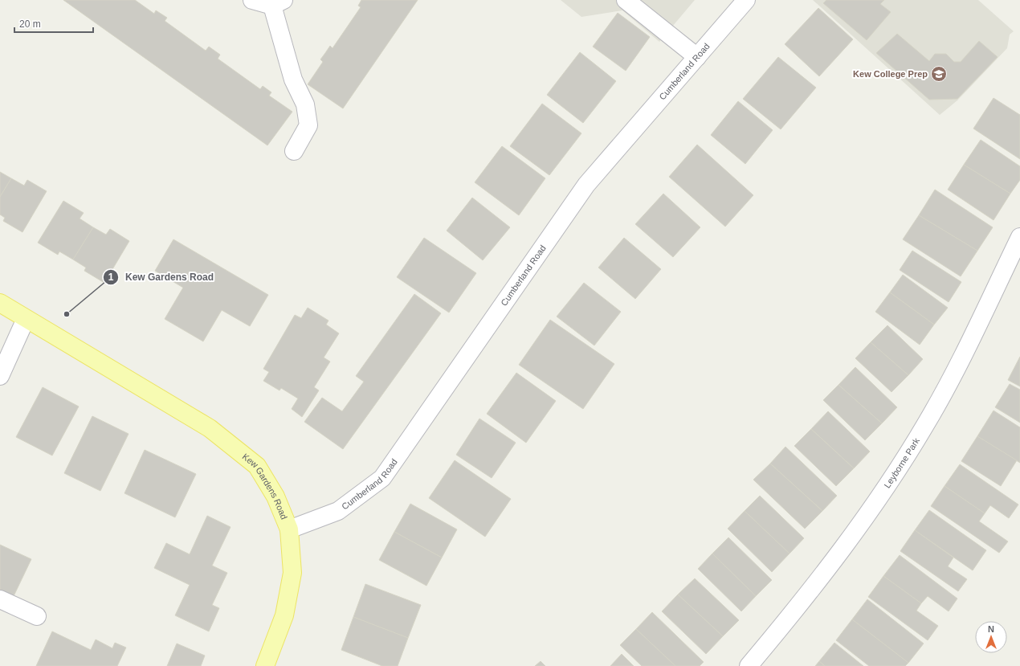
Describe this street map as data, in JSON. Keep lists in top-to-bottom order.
{
  "streets": {
    "main road": ["Kew Gardens Road"],
    "street": ["Cumberland Road", "Leyborne Park"]
  },
  "crossings": [
    ["Cumberland Road", "Kew Gardens Road"]
  ],
  "places": {
    "school or university": ["Kew College Prep"],
    "other": ["Kew Gardens Road"]
  },
  "scale_bar": "20 m",
  "north": "top"
}
